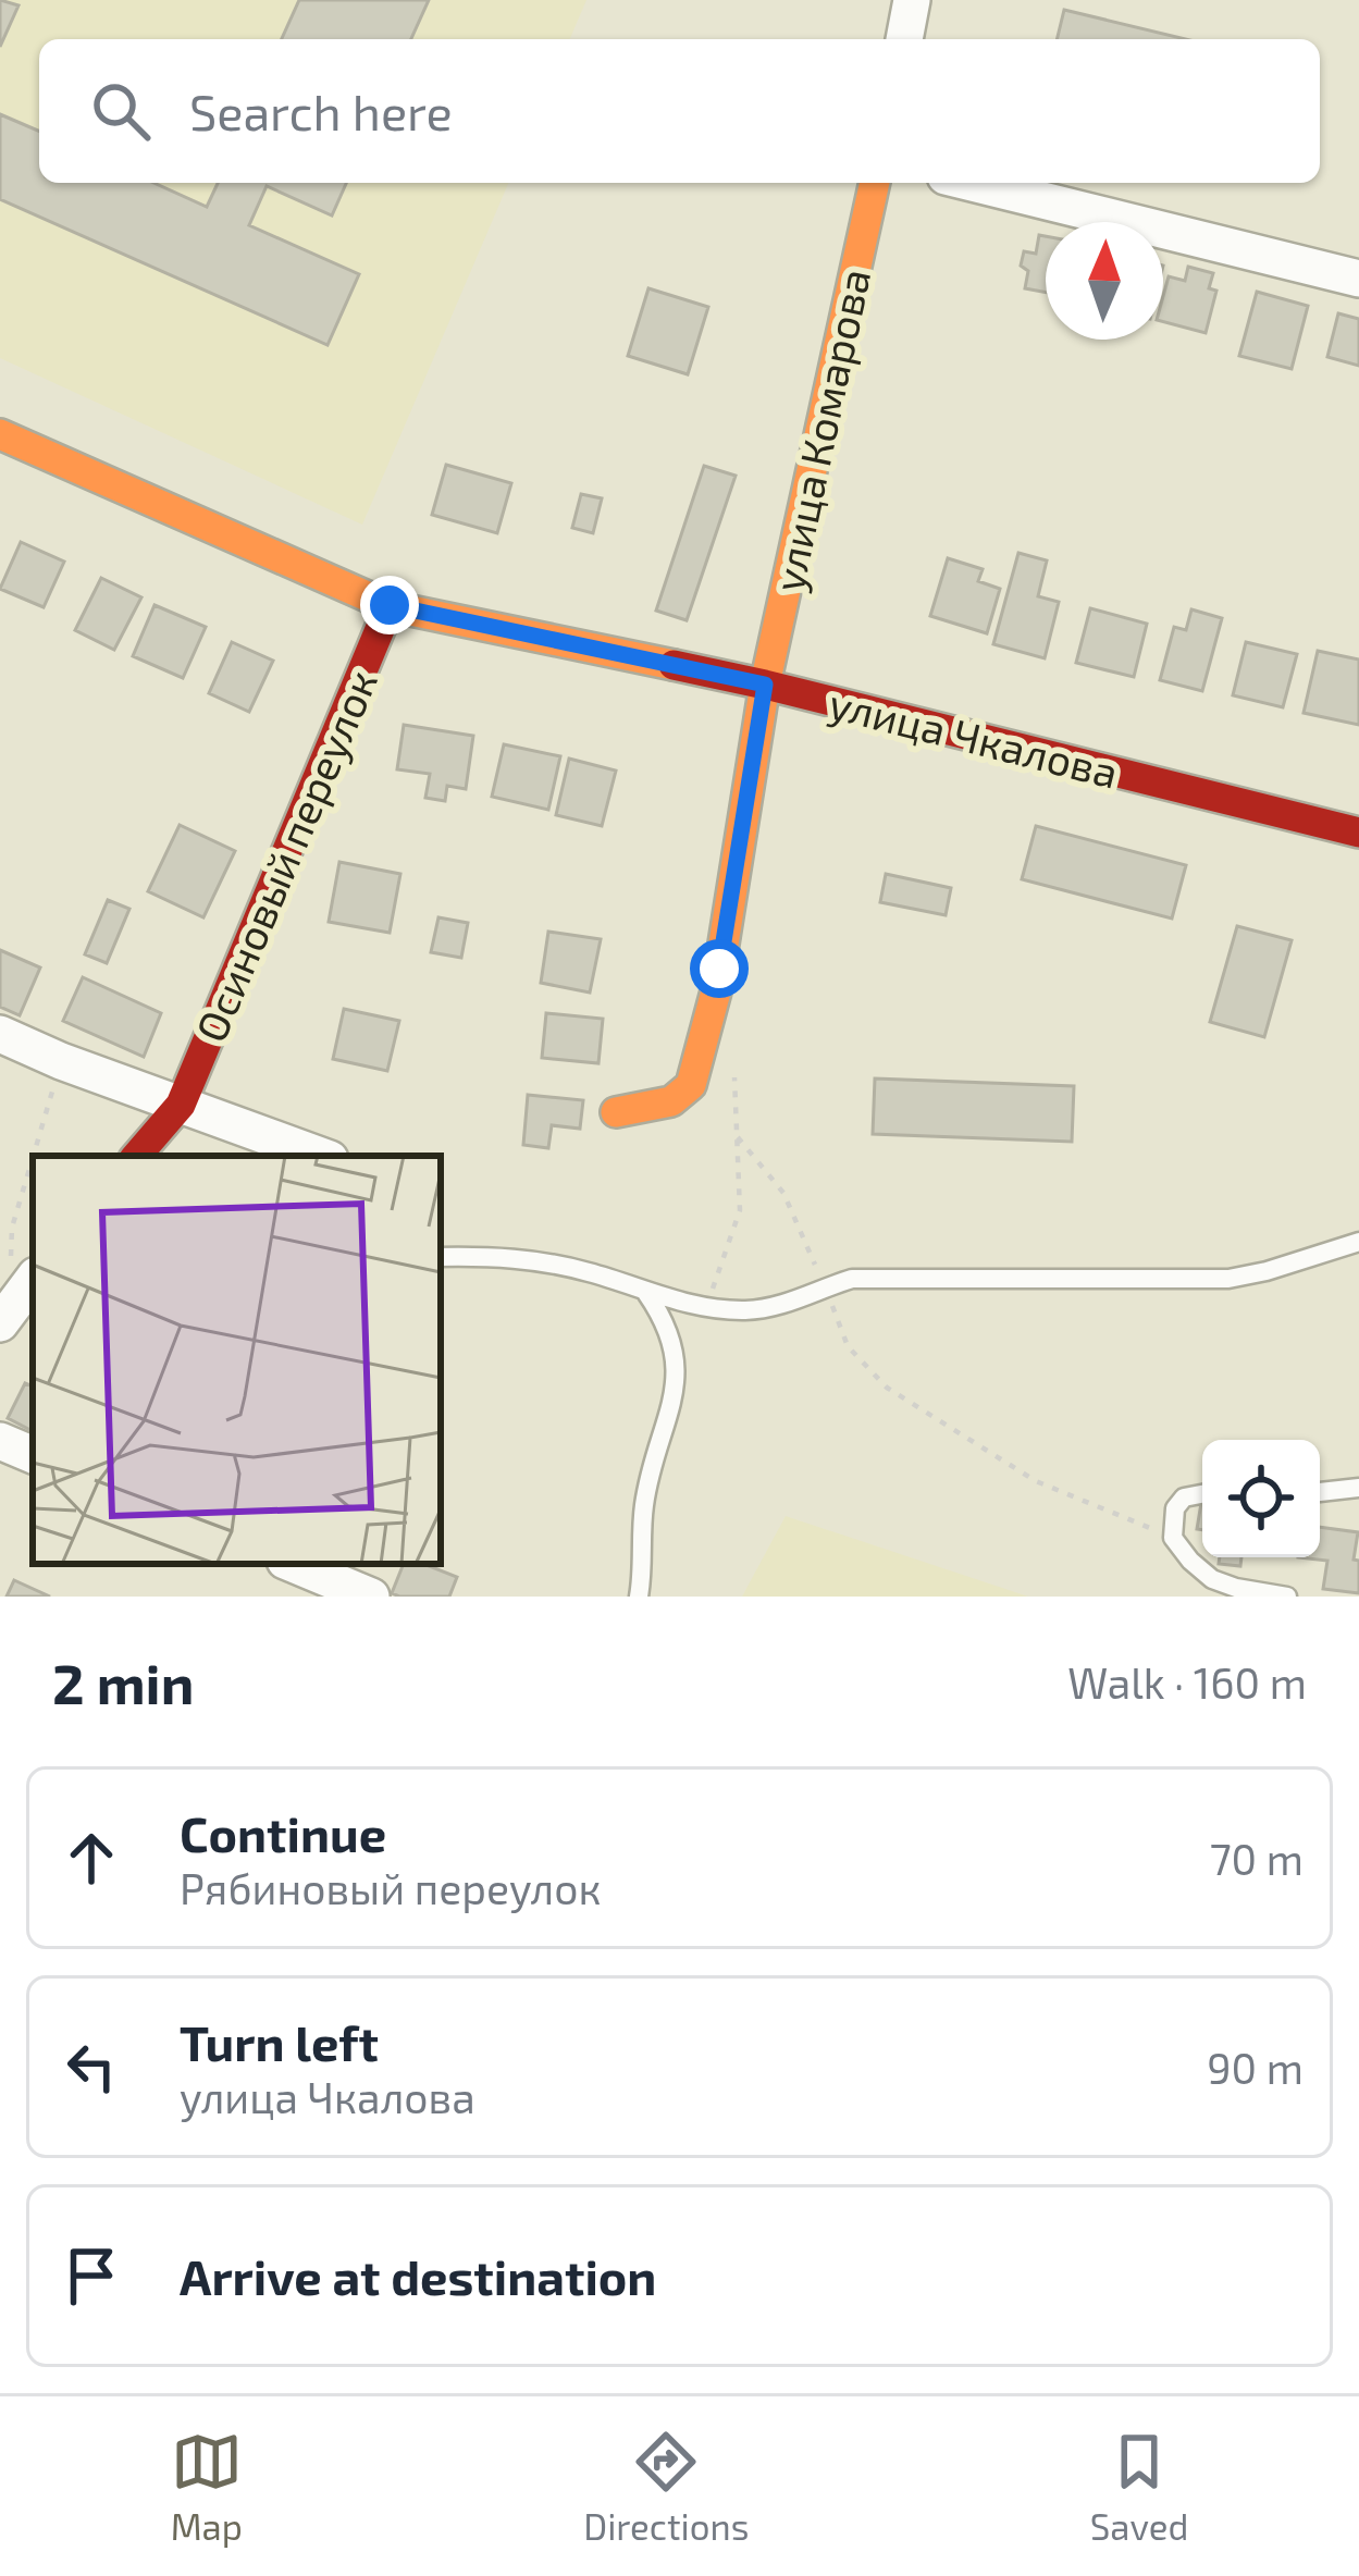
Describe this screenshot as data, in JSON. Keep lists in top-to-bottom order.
{
  "streets": {
    "street": ["улица Комарова", "улица Чкалова", "Осиновый переулок"]
  },
  "crossings": [
    ["улица Комарова", "улица Чкалова"],
    ["улица Чкалова", "Осиновый переулок"]
  ],
  "north": "top",
  "page": {
    "search": "Search here",
    "heading": ["2 min", "Walk · 160 m"],
    "list": [
      ["Continue", "Рябиновый переулок", "70 m"],
      ["Turn left", "улица Чкалова", "90 m"],
      "Arrive at destination"
    ],
    "nav": ["Map", "Directions", "Saved"]
  }
}
